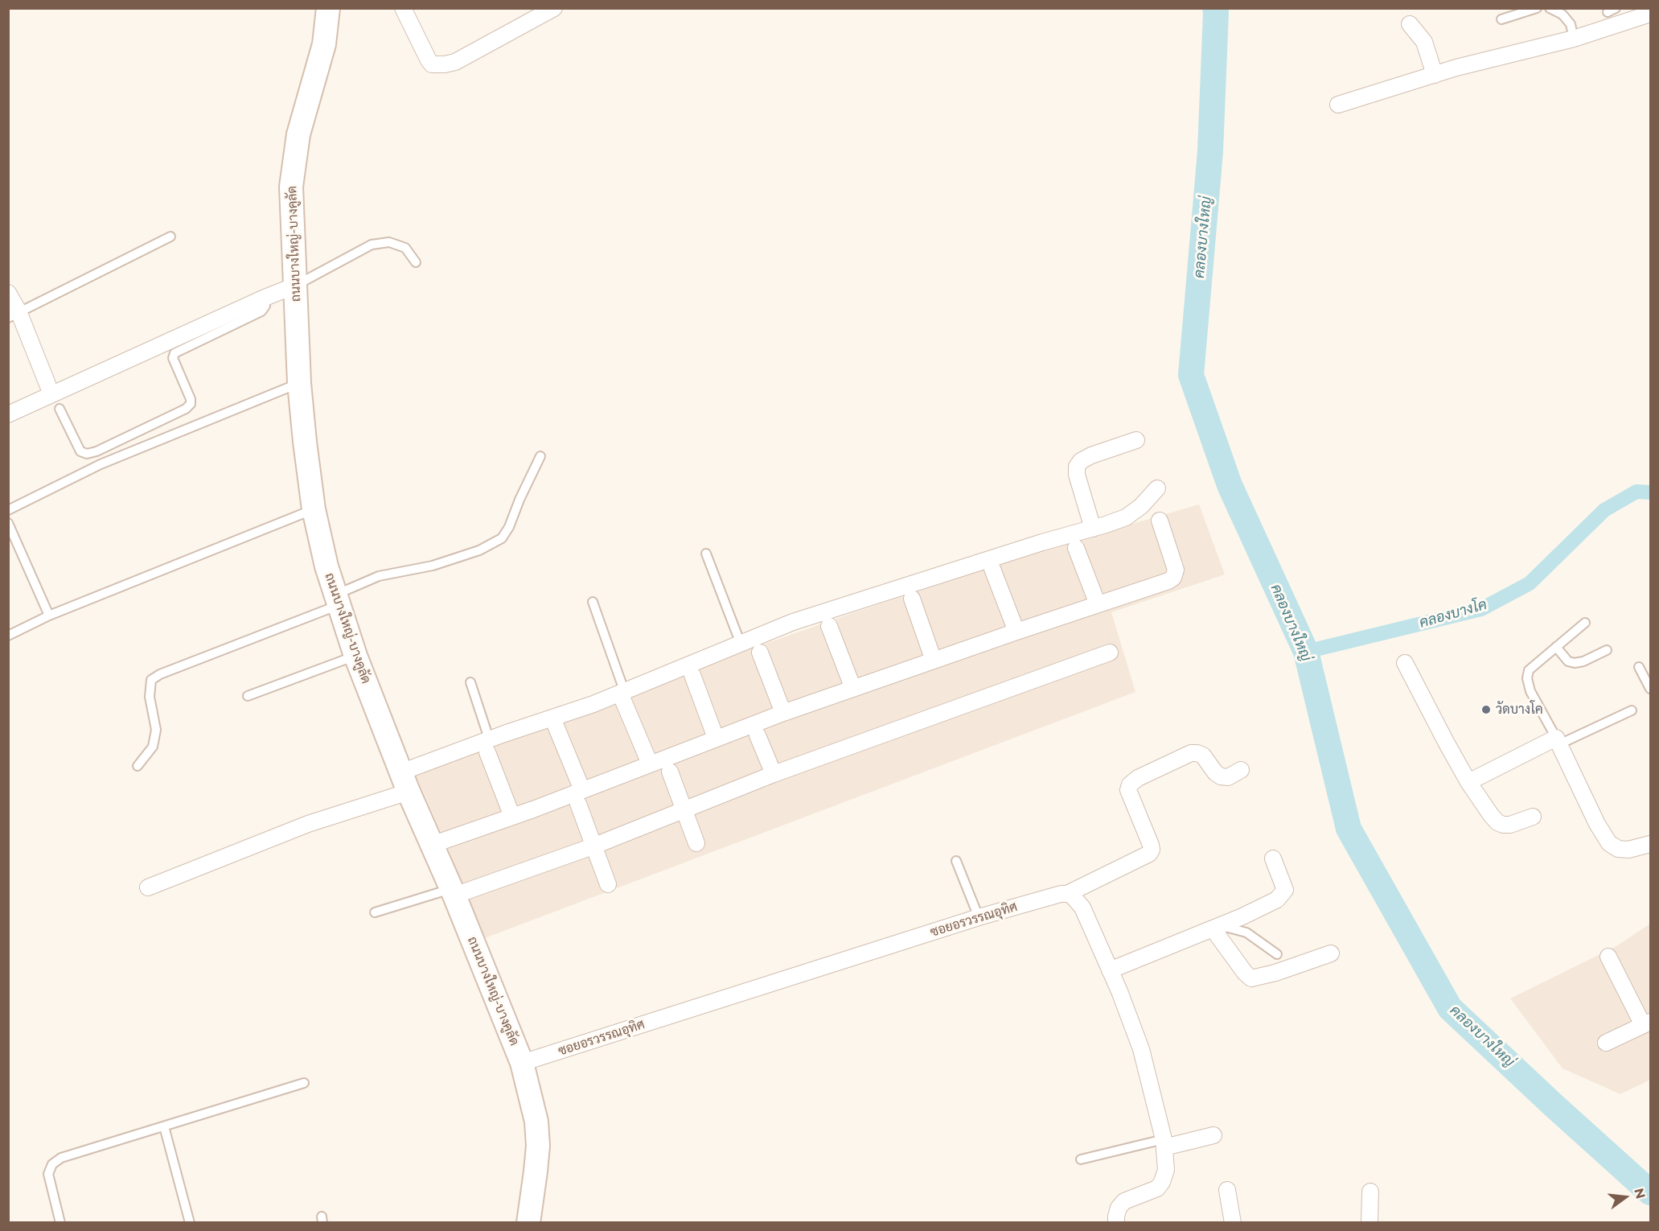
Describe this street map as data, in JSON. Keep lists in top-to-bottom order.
{
  "streets": {
    "street": ["ถนนบางใหญ่-บางคูลัด", "ซอยอรวรรณอุทิศ"]
  },
  "crossings": [
    ["ถนนบางใหญ่-บางคูลัด", "ซอยอรวรรณอุทิศ"]
  ],
  "water": ["คลองบางใหญ่", "คลองบางโค"],
  "places": ["วัดบางโค"],
  "north": "right"
}
